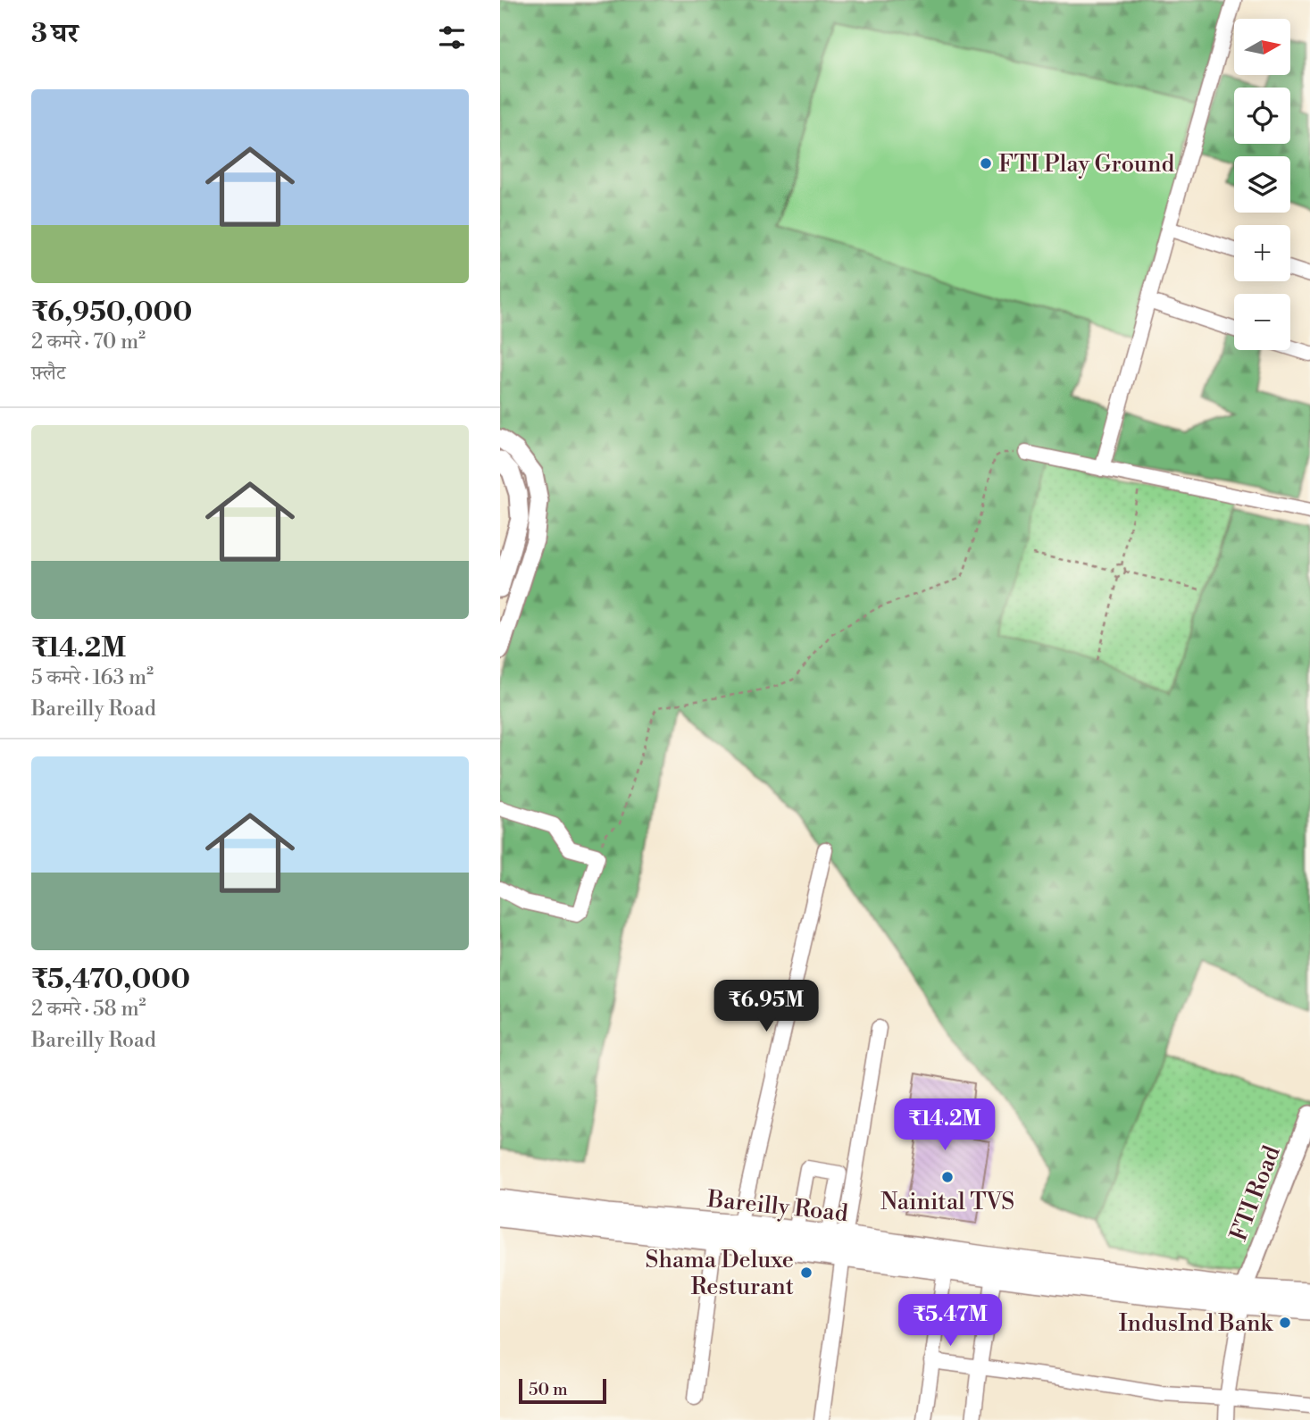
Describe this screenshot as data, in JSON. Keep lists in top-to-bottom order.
{
  "streets": {
    "highway": ["Bareilly Road"],
    "main road": ["FTI Road"]
  },
  "crossings": [
    ["FTI Road", "Bareilly Road"]
  ],
  "places": [
    "FTI Play Ground",
    "Nainital TVS",
    "Shama Deluxe Resturant",
    "IndusInd Bank"
  ],
  "scale_bar": "50 m",
  "north": "right",
  "page": {
    "heading": "3 घर",
    "map_buttons": ["+", "−"],
    "list": [
      {
        "name": "₹6,950,000",
        "note": "2 कमरे · 70 m² · फ़्लैट"
      },
      {
        "name": "₹14.2M",
        "note": "5 कमरे · 163 m² · Bareilly Road"
      },
      {
        "name": "₹5,470,000",
        "note": "2 कमरे · 58 m² · Bareilly Road"
      }
    ],
    "price": ["₹6.95M", "₹14.2M", "₹5.47M"],
    "scale": "50 m"
  }
}
